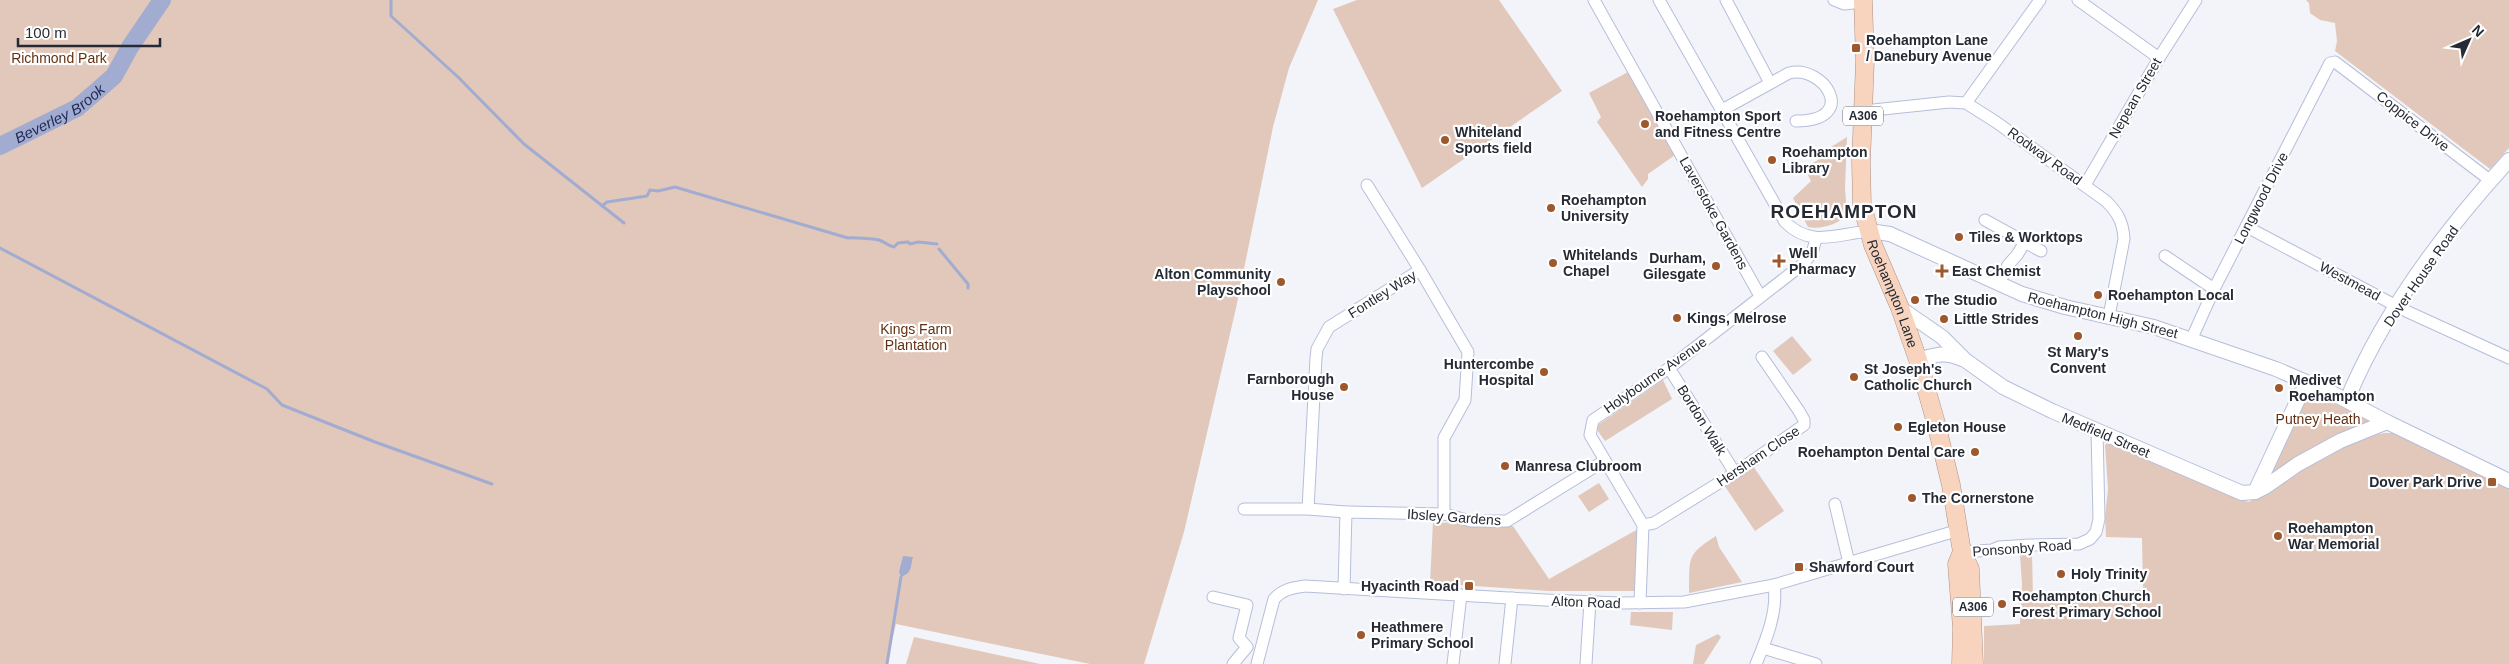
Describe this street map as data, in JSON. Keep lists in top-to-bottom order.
{
  "streets": {
    "highway": ["A306", "Roehampton Lane"],
    "street": [
      "Nepean Street",
      "Coppice Drive",
      "Rodway Road",
      "Longwood Drive",
      "Laverstoke Gardens",
      "Dover House Road",
      "Westmead",
      "Fontley Way",
      "Roehampton High Street",
      "Holybourne Avenue",
      "Bordon Walk",
      "Medfield Street",
      "Hersham Close",
      "Ibsley Gardens",
      "Ponsonby Road",
      "Alton Road"
    ]
  },
  "crossings": [
    ["Nepean Street", "Rodway Road"],
    ["Coppice Drive", "Longwood Drive"],
    ["Coppice Drive", "Dover House Road"],
    ["Rodway Road", "Roehampton Lane"],
    ["Rodway Road", "Roehampton High Street"],
    ["Longwood Drive", "Westmead"],
    ["Longwood Drive", "Roehampton High Street"],
    ["Laverstoke Gardens", "Holybourne Avenue"],
    ["Dover House Road", "Westmead"],
    ["Roehampton Lane", "Roehampton High Street"],
    ["Roehampton Lane", "Medfield Street"],
    ["Roehampton Lane", "Ponsonby Road"],
    ["Roehampton Lane", "Alton Road"],
    ["Fontley Way", "Ibsley Gardens"],
    ["Holybourne Avenue", "Bordon Walk"],
    ["Holybourne Avenue", "Hersham Close"],
    ["Holybourne Avenue", "Ibsley Gardens"],
    ["Bordon Walk", "Hersham Close"],
    ["Medfield Street", "Ponsonby Road"]
  ],
  "districts": ["ROEHAMPTON"],
  "water": ["Beverley Brook"],
  "parks": ["Richmond Park", "Kings Farm Plantation", "Putney Heath"],
  "places": {
    "transit": [
      "Roehampton Lane / Danebury Avenue",
      "Dover Park Drive",
      "Shawford Court",
      "Hyacinth Road"
    ],
    "other": [
      "Roehampton Sport and Fitness Centre",
      "Whiteland Sports field",
      "Roehampton Library",
      "Roehampton University",
      "Tiles & Worktops",
      "Whitelands Chapel",
      "Durham, Gilesgate",
      "Alton Community Playschool",
      "Roehampton Local",
      "The Studio",
      "Kings, Melrose",
      "Little Strides",
      "St Mary's Convent",
      "Huntercombe Hospital",
      "St Joseph's Catholic Church",
      "Farnborough House",
      "Medivet Roehampton",
      "Egleton House",
      "Roehampton Dental Care",
      "Manresa Clubroom",
      "The Cornerstone",
      "Roehampton War Memorial",
      "Holy Trinity",
      "Roehampton Church Forest Primary School",
      "Heathmere Primary School"
    ],
    "health": ["Well Pharmacy", "East Chemist"]
  },
  "scale_bar": "100 m",
  "north": "top right"
}
